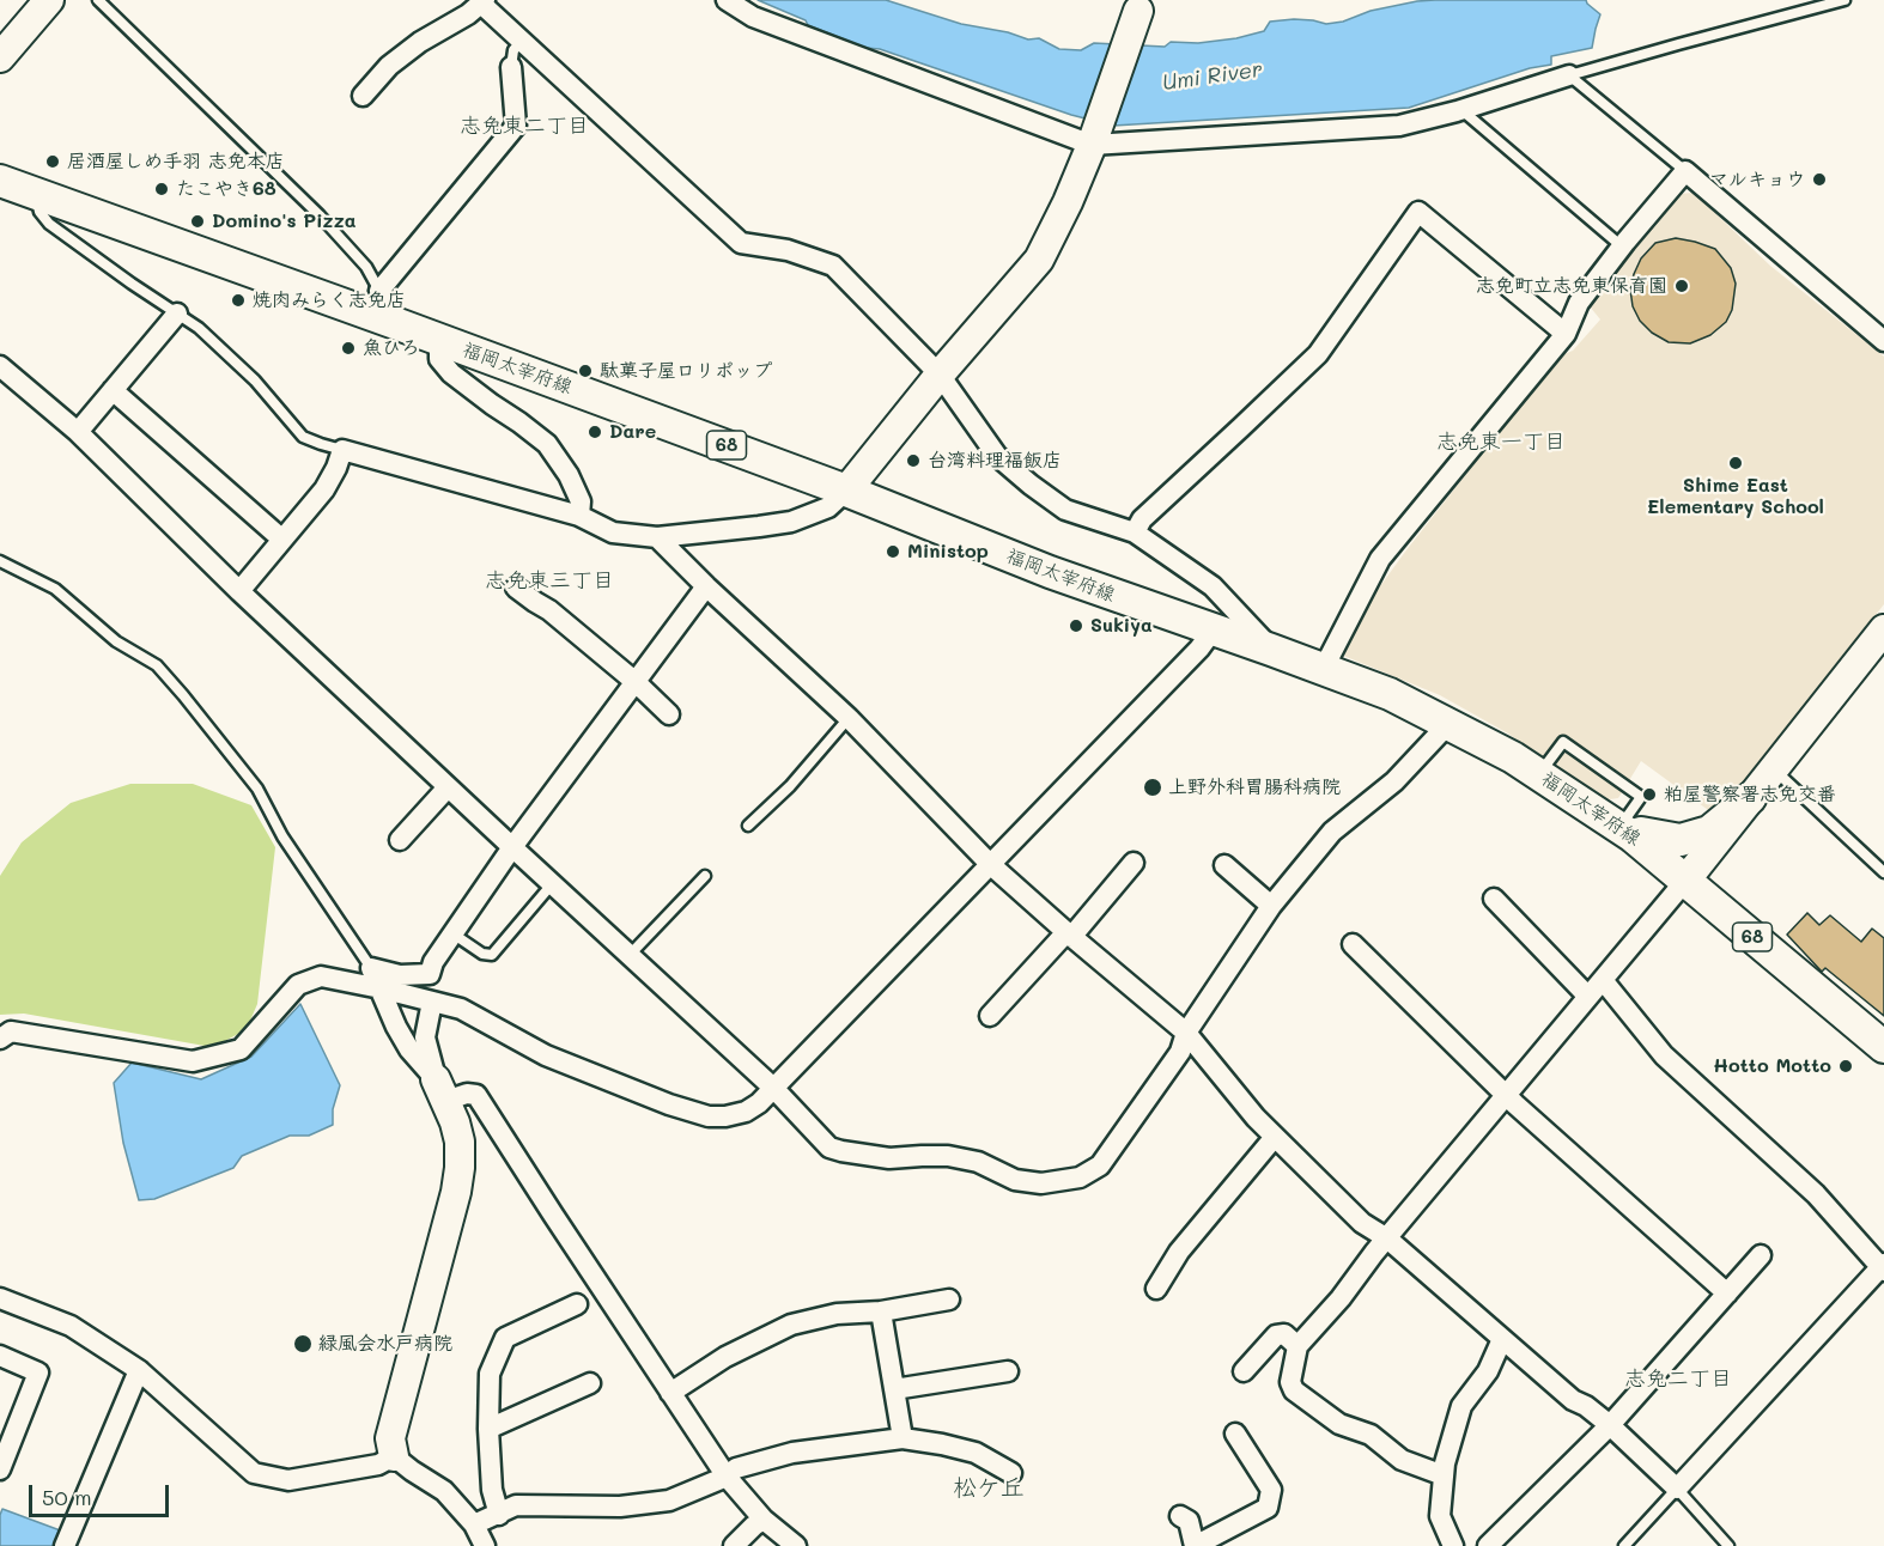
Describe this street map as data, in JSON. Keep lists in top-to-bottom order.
{
  "streets": {
    "main road": ["福岡太宰府線", "68"]
  },
  "districts": [
    "志免東二丁目",
    "志免東一丁目",
    "志免東三丁目",
    "志免二丁目",
    "松ケ丘"
  ],
  "water": ["Umi River"],
  "places": [
    "居酒屋しめ手羽 志免本店",
    "マルキョウ",
    "たこやき68",
    "Domino's Pizza",
    "志免町立志免東保育園",
    "焼肉みらく志免店",
    "魚ひろ",
    "駄菓子屋ロリポップ",
    "Dare",
    "台湾料理福飯店",
    "Shime East Elementary School",
    "Ministop",
    "Sukiya",
    "上野外科胃腸科病院",
    "粕屋警察署志免交番",
    "Hotto Motto",
    "緑風会水戸病院"
  ],
  "scale_bar": "50 m"
}
